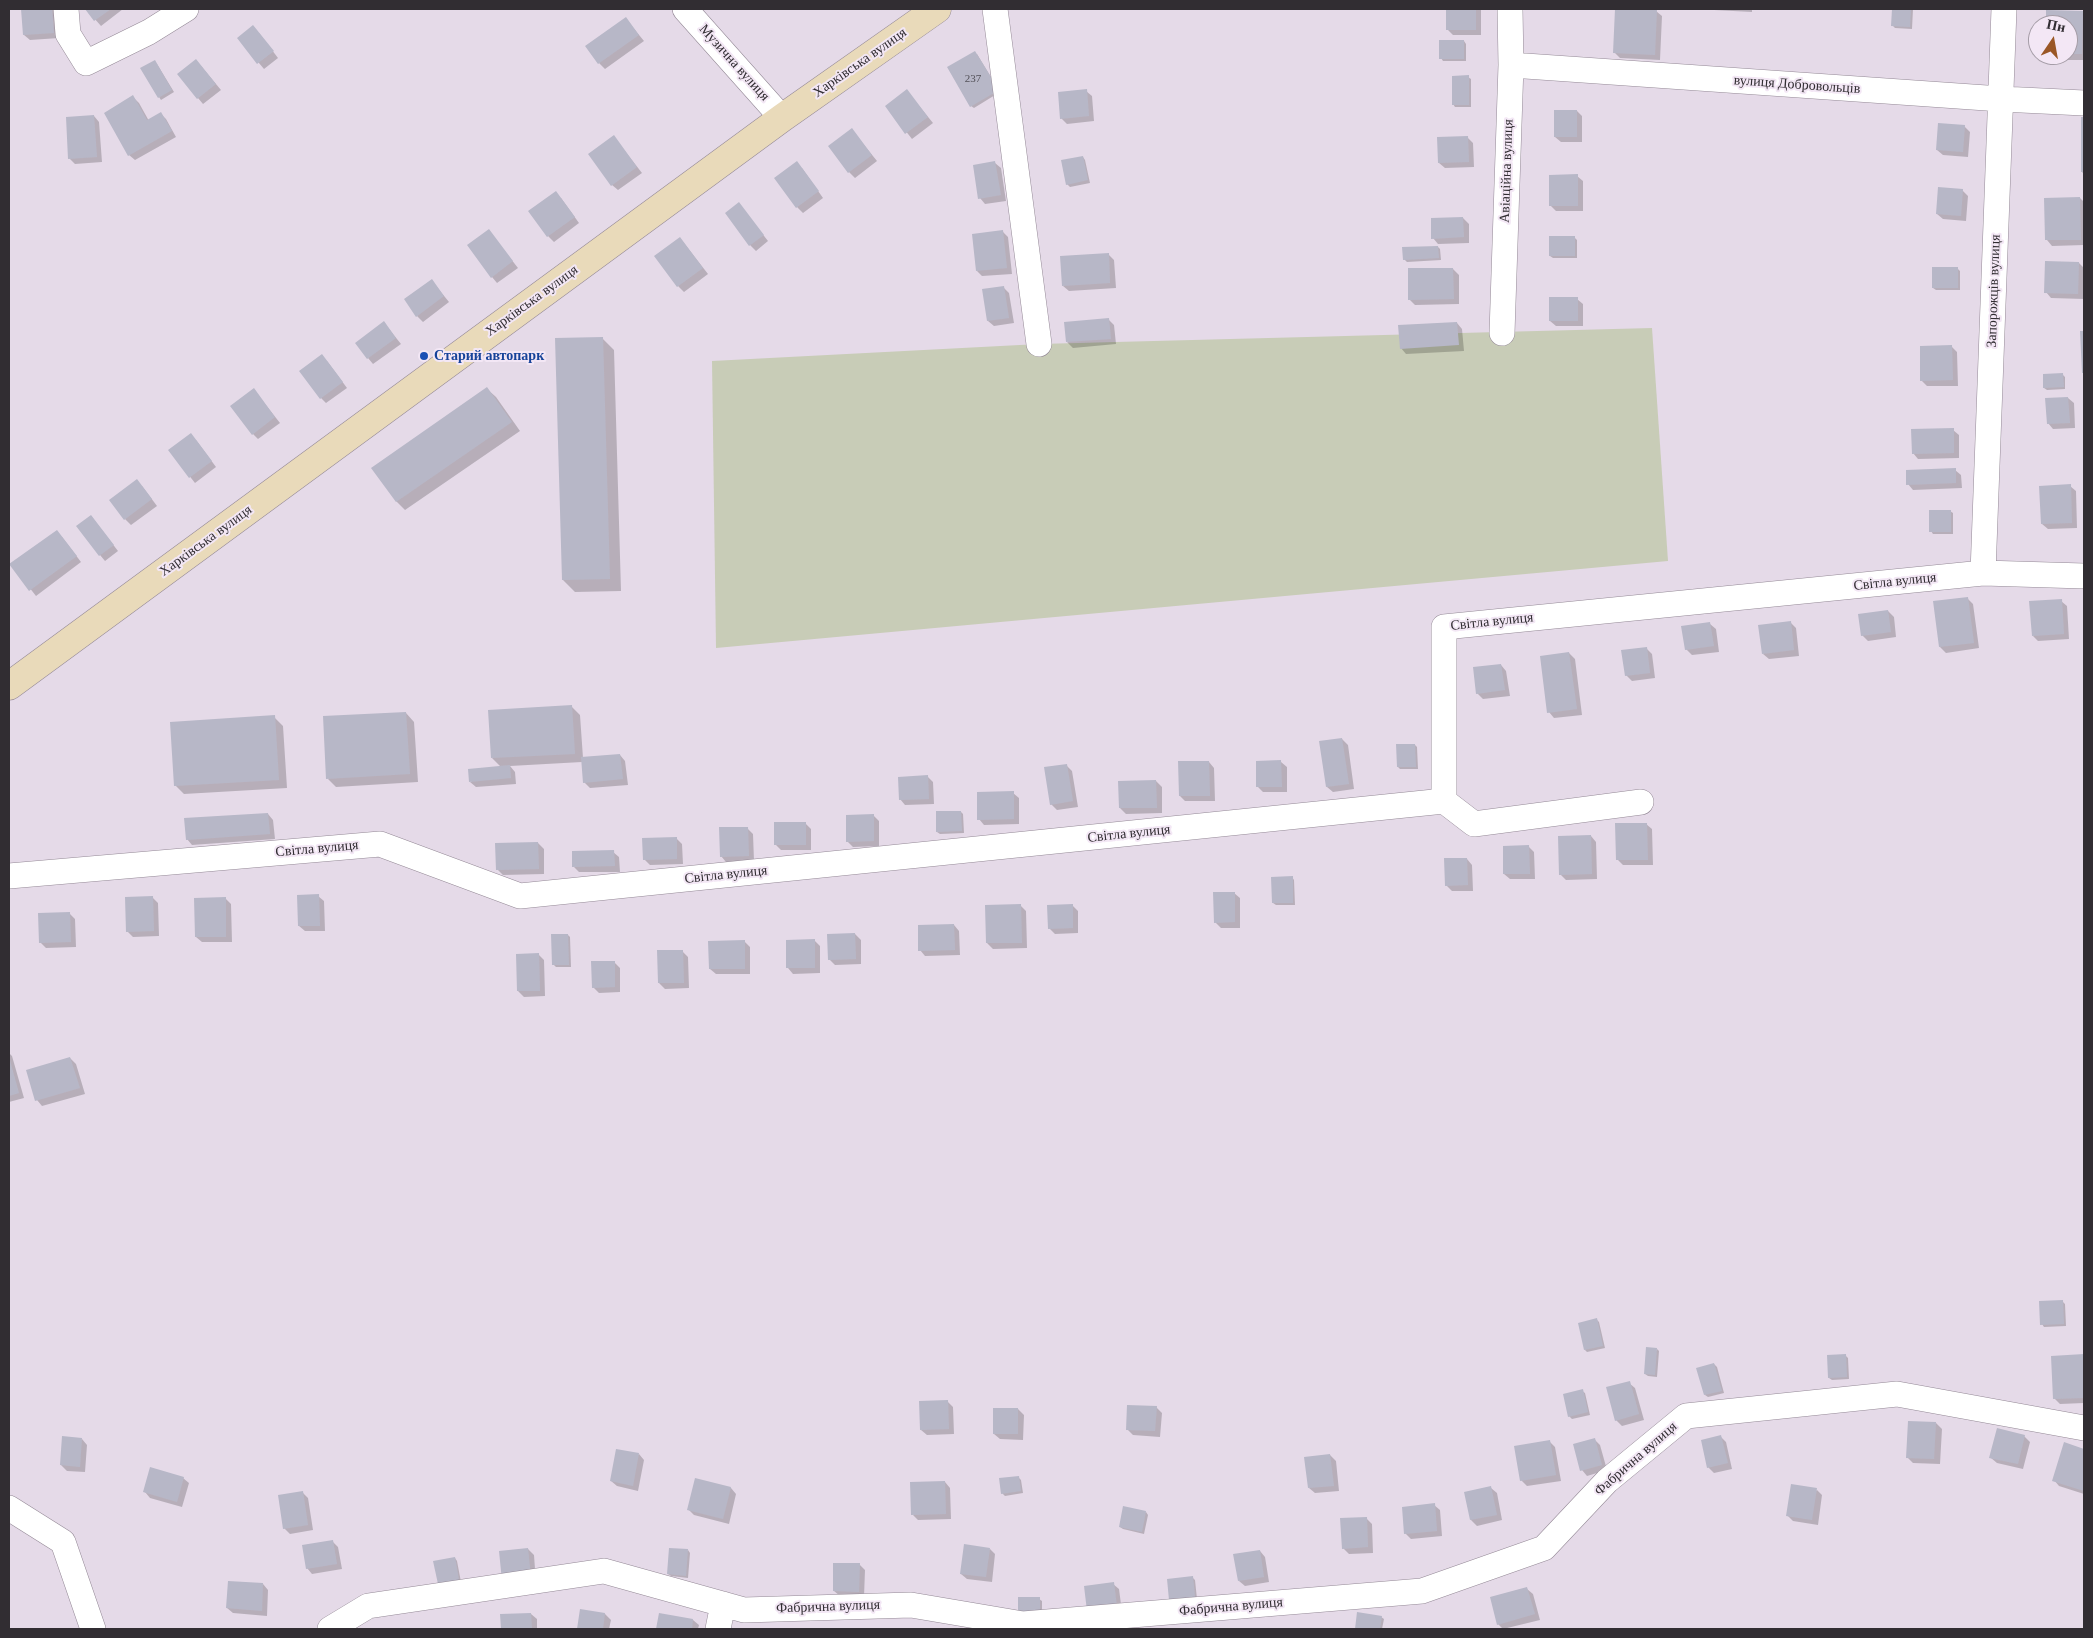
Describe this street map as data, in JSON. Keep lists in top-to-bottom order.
{
  "streets": {
    "street": [
      "Музична вулиця",
      "Харківська вулиця",
      "вулиця Добровольців",
      "Авіаційна вулиця",
      "Запорожців вулиця",
      "Світла вулиця",
      "Фабрична вулиця"
    ]
  },
  "crossings": [
    ["Музична вулиця", "Харківська вулиця"],
    ["вулиця Добровольців", "Авіаційна вулиця"],
    ["вулиця Добровольців", "Запорожців вулиця"],
    ["Запорожців вулиця", "Світла вулиця"]
  ],
  "places": ["Старий автопарк"],
  "house_numbers": ["237"],
  "north": "top"
}
